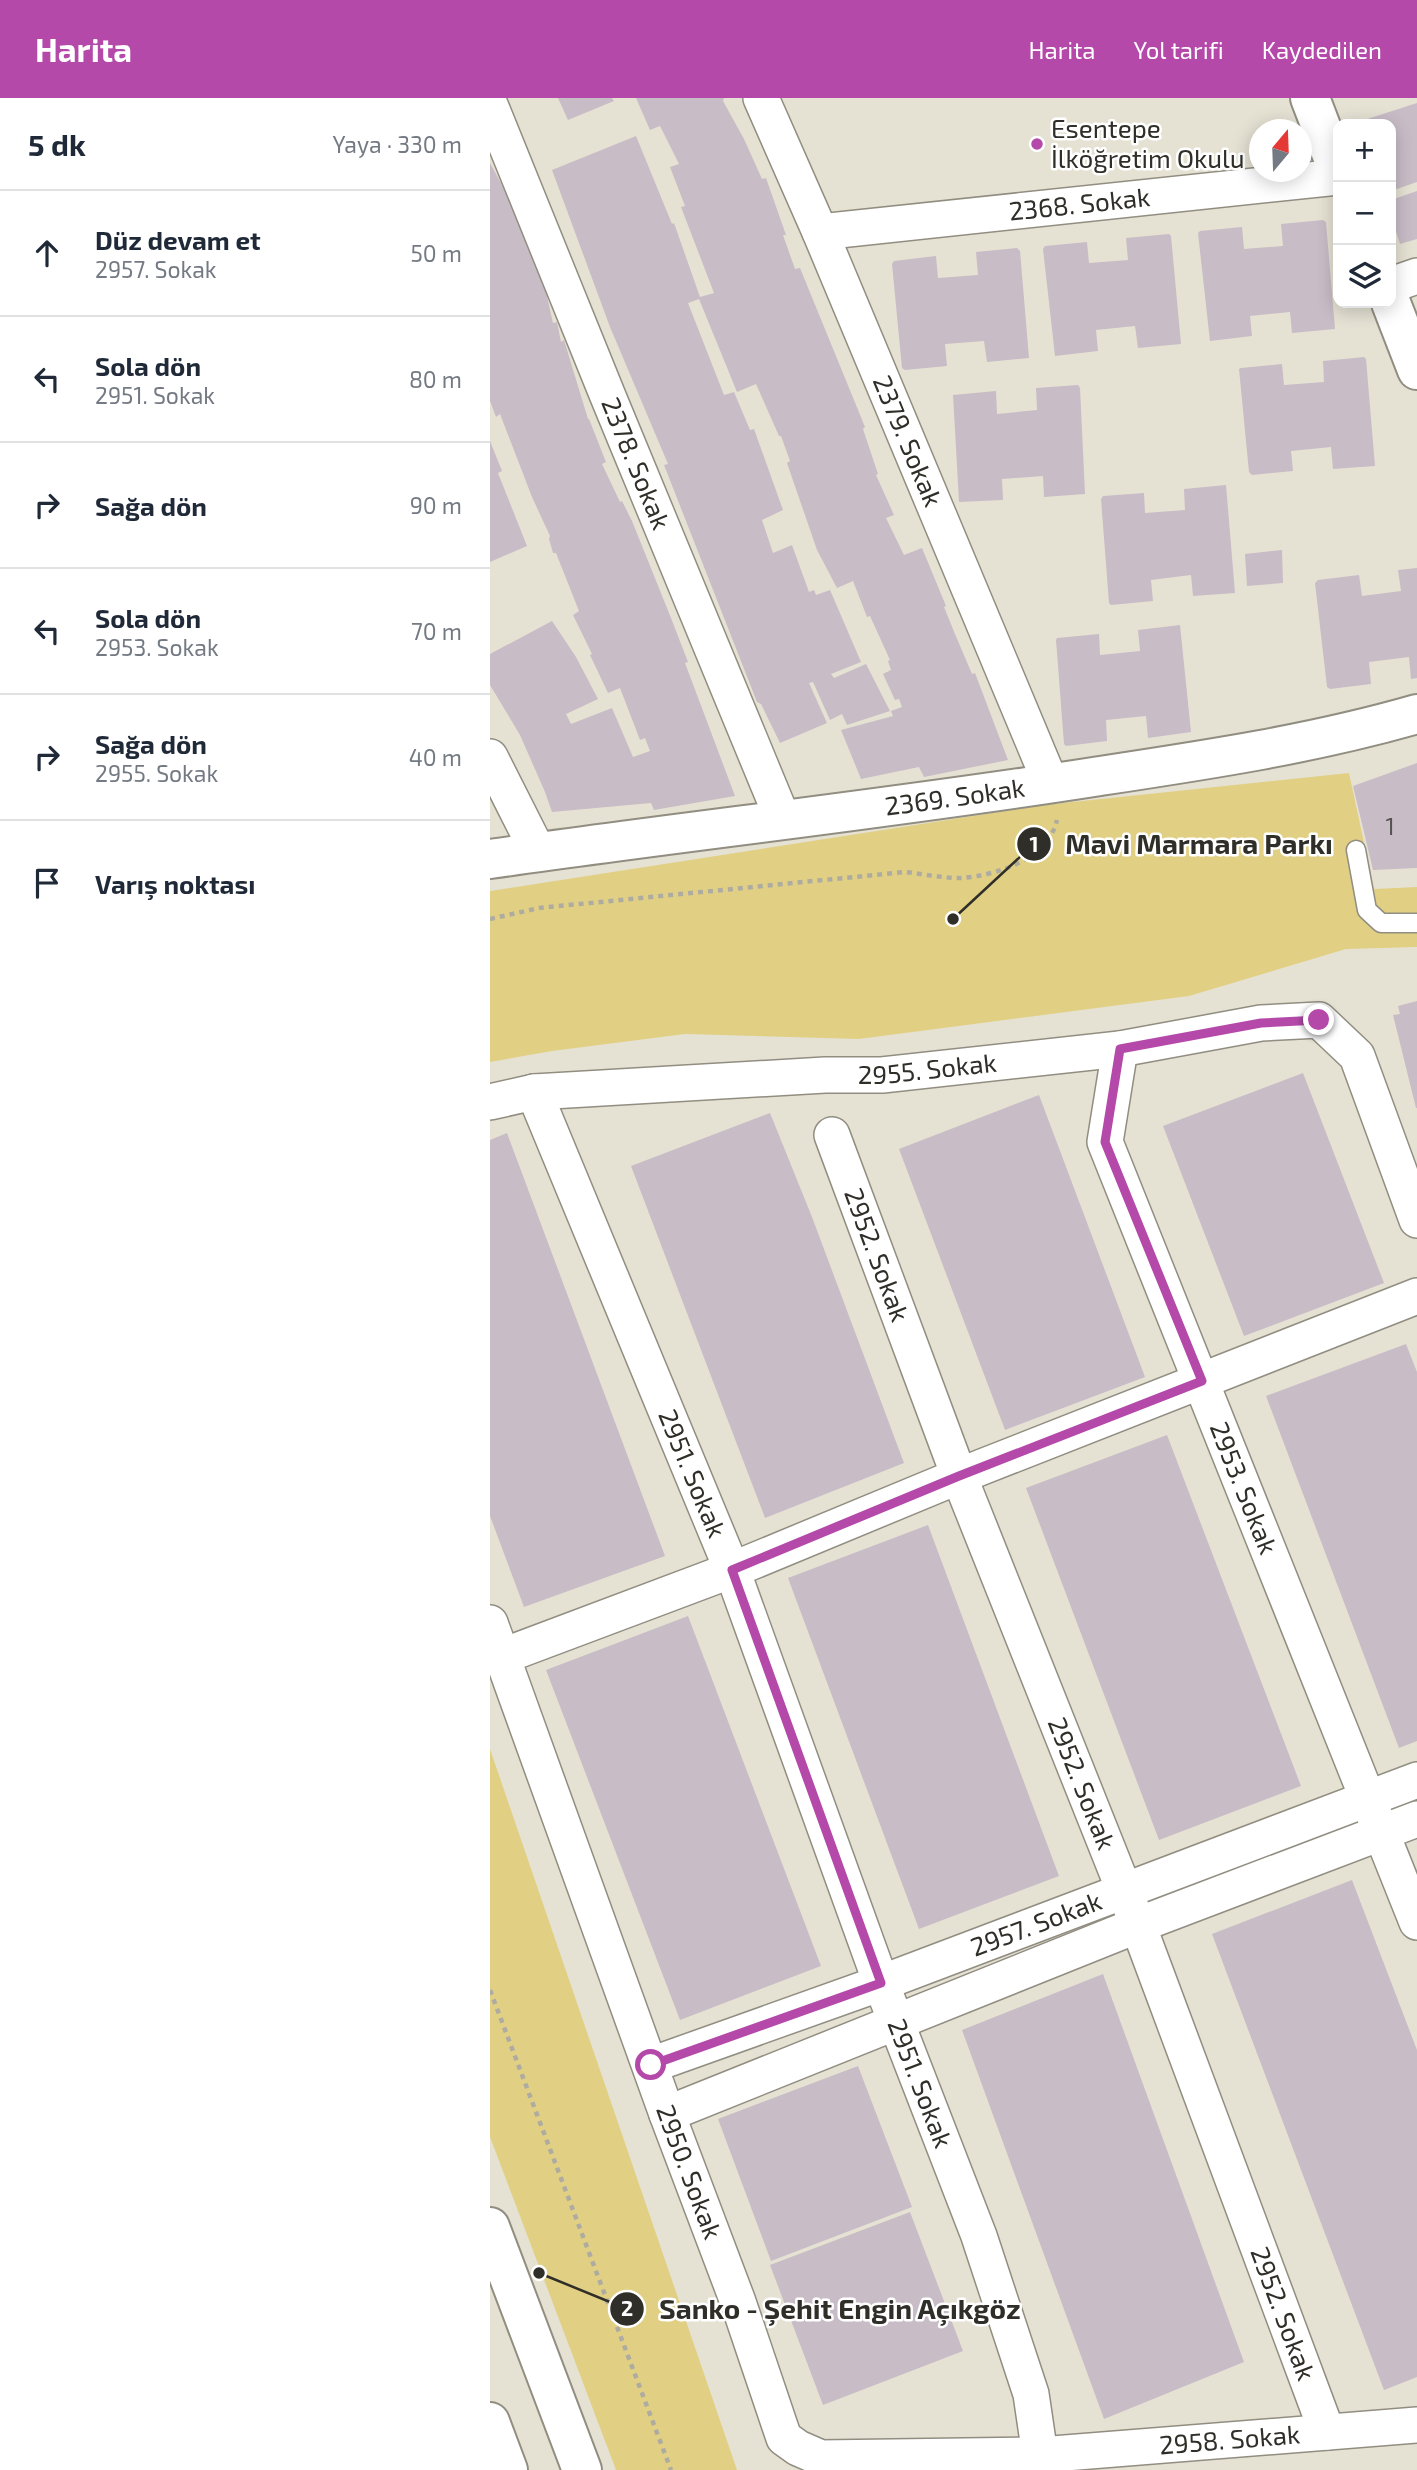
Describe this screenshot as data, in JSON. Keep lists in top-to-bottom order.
{
  "streets": {
    "street": [
      "2368. Sokak",
      "2379. Sokak",
      "2378. Sokak",
      "2369. Sokak",
      "2955. Sokak",
      "2952. Sokak",
      "2951. Sokak",
      "2953. Sokak",
      "2957. Sokak",
      "2950. Sokak",
      "2958. Sokak"
    ]
  },
  "crossings": [
    ["2368. Sokak", "2379. Sokak"],
    ["2379. Sokak", "2369. Sokak"],
    ["2378. Sokak", "2369. Sokak"],
    ["2955. Sokak", "2951. Sokak"],
    ["2955. Sokak", "2953. Sokak"],
    ["2952. Sokak", "2957. Sokak"],
    ["2952. Sokak", "2958. Sokak"],
    ["2951. Sokak", "2957. Sokak"],
    ["2951. Sokak", "2950. Sokak"],
    ["2951. Sokak", "2958. Sokak"],
    ["2953. Sokak", "2957. Sokak"],
    ["2957. Sokak", "2950. Sokak"],
    ["2950. Sokak", "2958. Sokak"]
  ],
  "places": ["Esentepe İlköğretim Okulu", "Mavi Marmara Parkı", "Sanko - Şehit Engin Açıkgöz"],
  "house_numbers": ["1"],
  "north": "top",
  "page": {
    "header": "Harita",
    "nav": ["Harita", "Yol tarifi", "Kaydedilen"],
    "heading": ["5 dk", "Yaya · 330 m"],
    "map_buttons": ["+", "−"],
    "list": [
      ["Düz devam et", "2957. Sokak", "50 m"],
      ["Sola dön", "2951. Sokak", "80 m"],
      ["Sağa dön", "90 m"],
      ["Sola dön", "2953. Sokak", "70 m"],
      ["Sağa dön", "2955. Sokak", "40 m"],
      "Varış noktası"
    ]
  }
}
